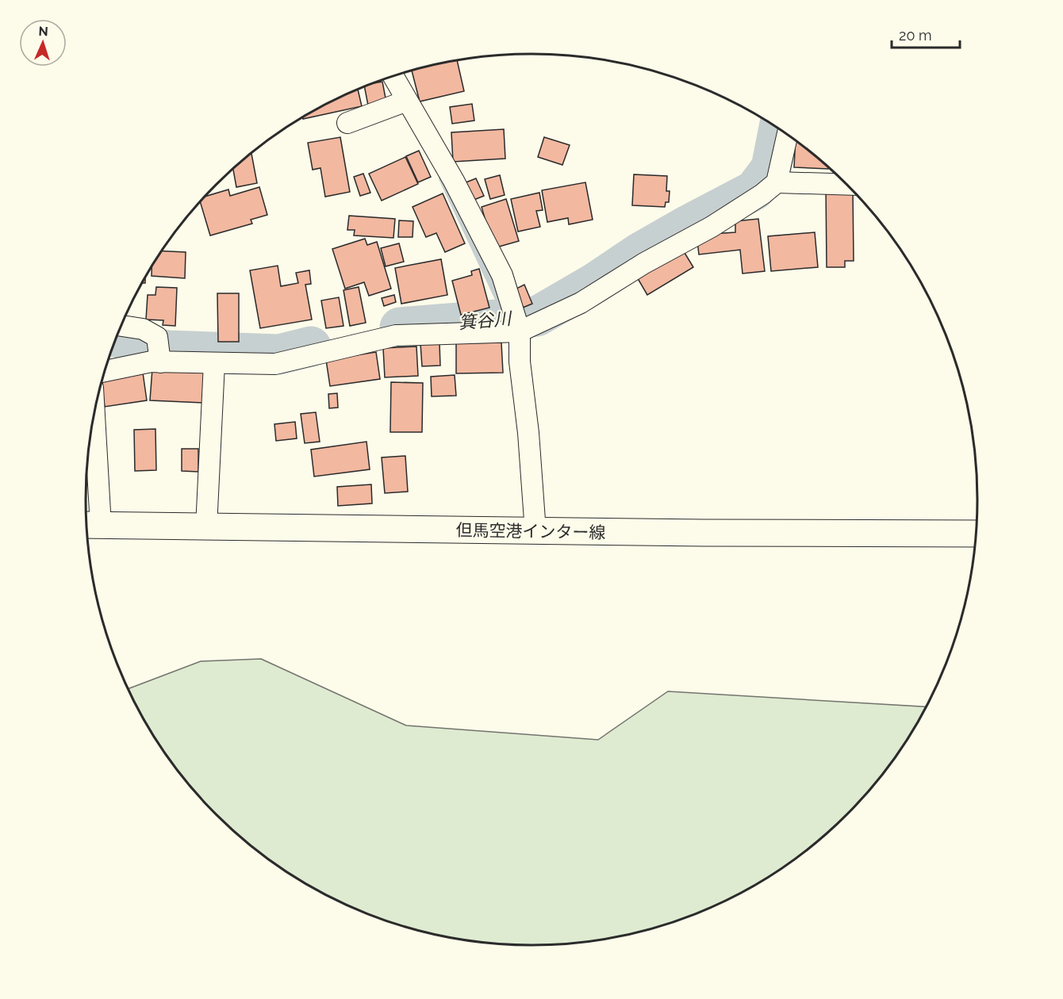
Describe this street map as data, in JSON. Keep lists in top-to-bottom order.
{
  "streets": {
    "main road": ["但馬空港インター線"]
  },
  "water": ["箕谷川"],
  "scale_bar": "20 m",
  "north": "top"
}
